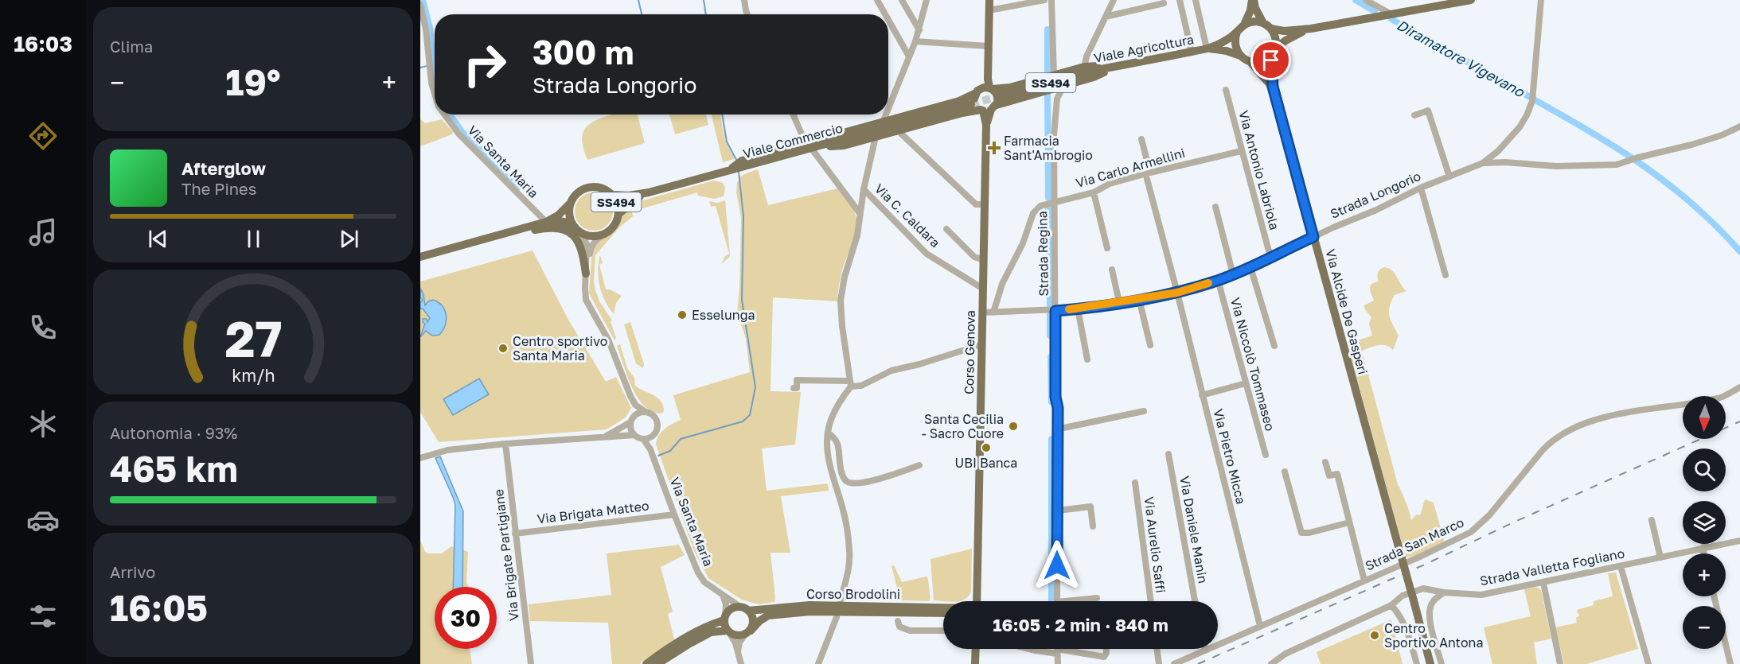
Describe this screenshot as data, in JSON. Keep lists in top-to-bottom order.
{
  "streets": {
    "main road": [
      "Viale Agricoltura",
      "SS494",
      "Viale Commercio",
      "Via Alcide De Gasperi",
      "Corso Genova",
      "Corso Brodolini"
    ],
    "street": [
      "Via Santa Maria",
      "Via Carlo Armellini",
      "Via Antonio Labriola",
      "Strada Longorio",
      "Via C. Caldara",
      "Strada Regina",
      "Via Niccolò Tommaseo",
      "Via Pietro Micca",
      "Via Brigata Matteo",
      "Via Daniele Manin",
      "Strada San Marco",
      "Via Aurelio Saffi",
      "Via Brigate Partigiane",
      "Strada Valletta Fogliano"
    ]
  },
  "crossings": [
    ["Viale Agricoltura", "Via Alcide De Gasperi"],
    ["SS494", "Viale Commercio"],
    ["Viale Commercio", "Via Santa Maria"],
    ["Via Santa Maria", "Via Brigata Matteo"],
    ["Via Santa Maria", "Corso Brodolini"],
    ["Via Carlo Armellini", "Via Antonio Labriola"],
    ["Via Carlo Armellini", "Strada Longorio"],
    ["Via Carlo Armellini", "Strada Regina"],
    ["Via Carlo Armellini", "Via Pietro Micca"],
    ["Via Antonio Labriola", "Strada Longorio"],
    ["Strada Longorio", "Strada Regina"],
    ["Strada Longorio", "Via Alcide De Gasperi"],
    ["Strada Longorio", "Corso Genova"],
    ["Strada Longorio", "Via Niccolò Tommaseo"],
    ["Strada Longorio", "Via Pietro Micca"],
    ["Via C. Caldara", "Corso Genova"],
    ["Via Pietro Micca", "Strada San Marco"],
    ["Via Brigata Matteo", "Via Brigate Partigiane"]
  ],
  "water": ["Diramatore Vigevano"],
  "places": {
    "health": ["Farmacia Sant'Ambrogio"],
    "other": [
      "Esselunga",
      "Centro sportivo Santa Maria",
      "Santa Cecilia - Sacro Cuore",
      "UBI Banca",
      "Centro Sportivo Antona"
    ]
  },
  "north": "bottom",
  "page": {
    "tabs": "16:03",
    "tile": [
      "Clima",
      ["Autonomia · 93%", "465 km"],
      ["Arrivo", "16:05"]
    ],
    "turn": ["300 m", "Strada Longorio"],
    "heat": ["−", "19°", "+"],
    "song": ["Afterglow", "The Pines"],
    "map_buttons": ["+", "−"],
    "limit": "30",
    "trip": "16:05 · 2 min · 840 m",
    "gauge": ["27", "km/h"]
  }
}
